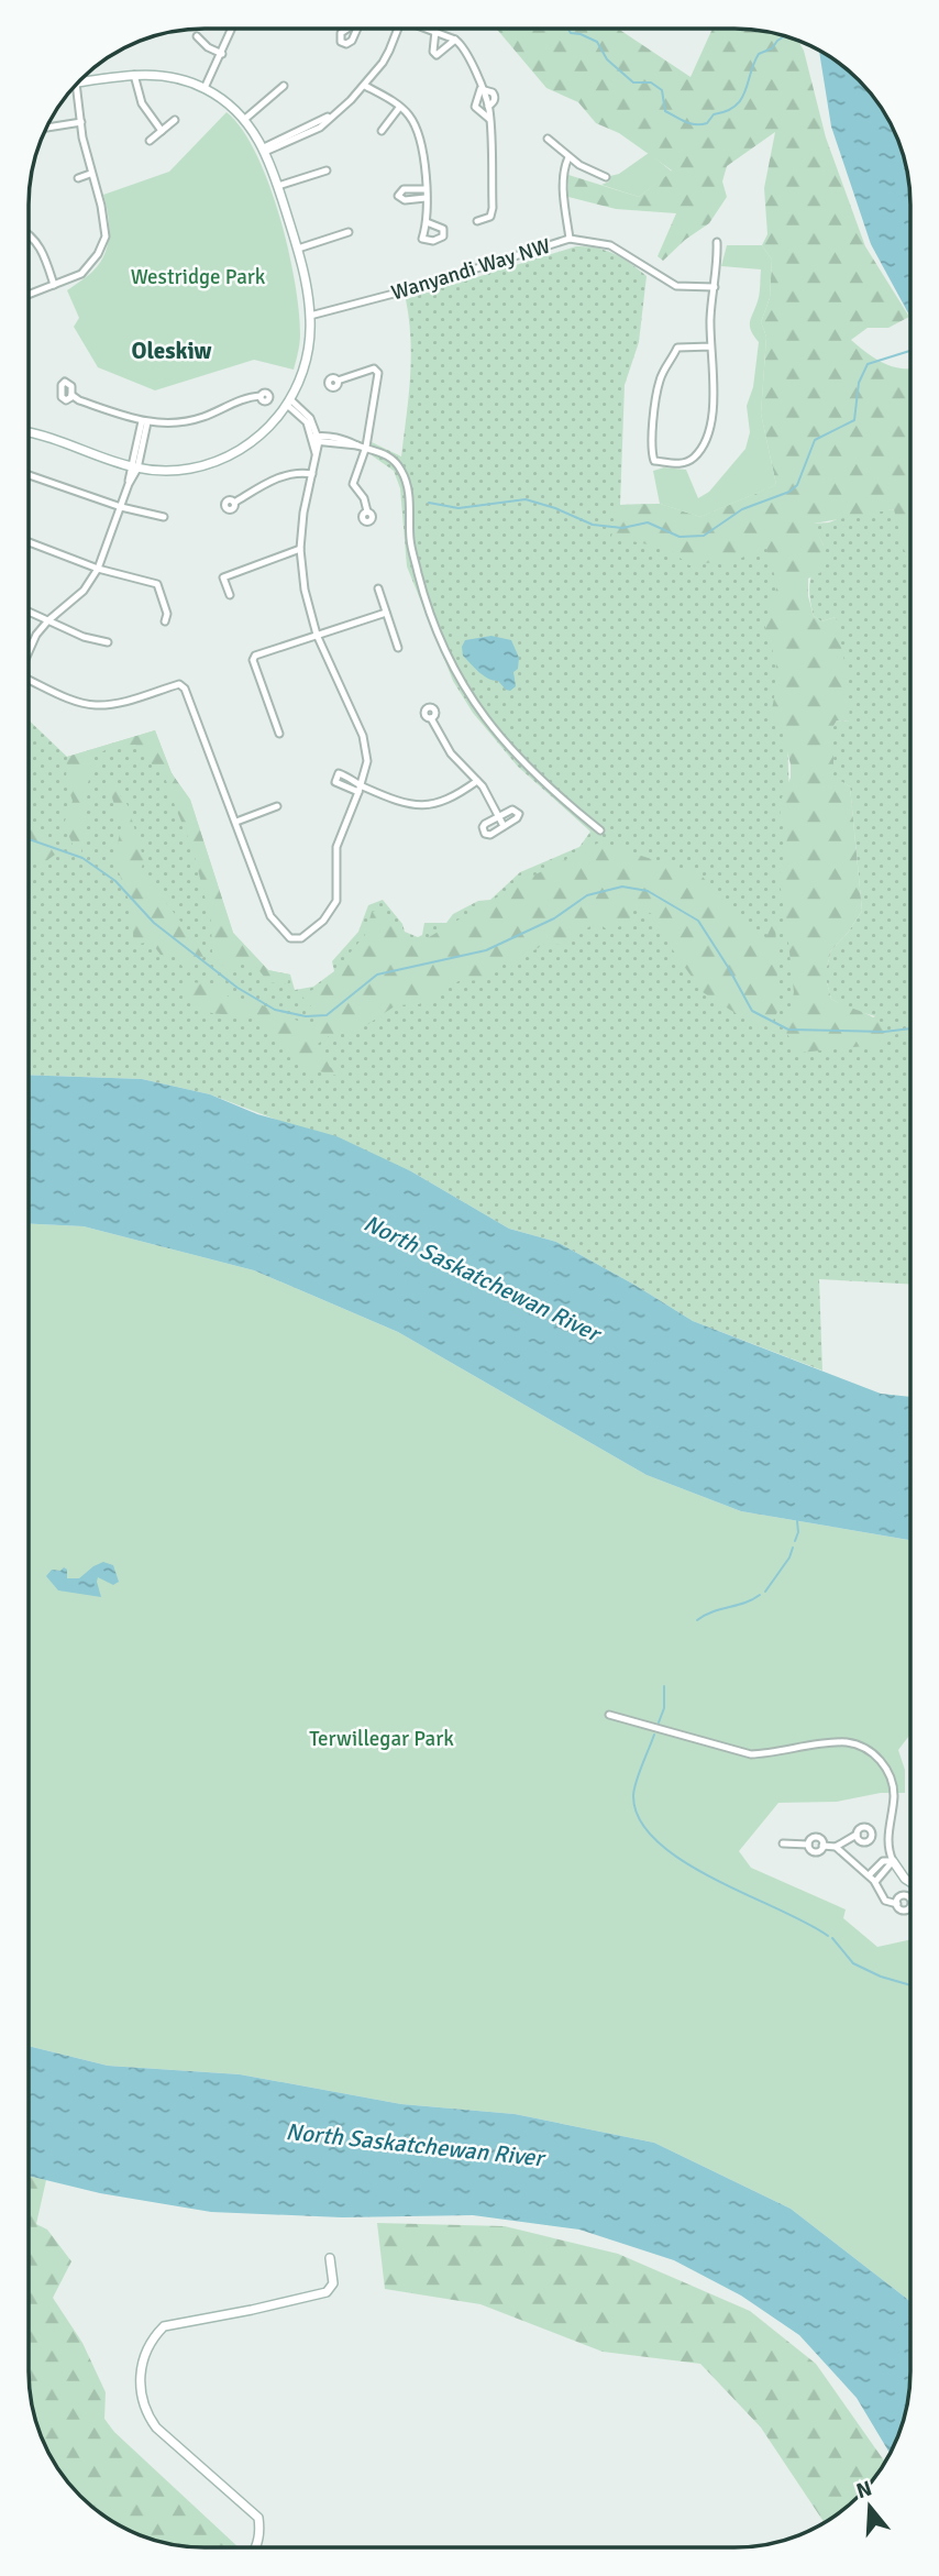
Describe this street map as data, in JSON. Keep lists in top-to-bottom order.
{
  "streets": {
    "street": ["Wanyandi Way NW"]
  },
  "districts": ["Oleskiw"],
  "water": ["North Saskatchewan River"],
  "parks": ["Westridge Park", "Terwillegar Park"],
  "north": "top"
}
